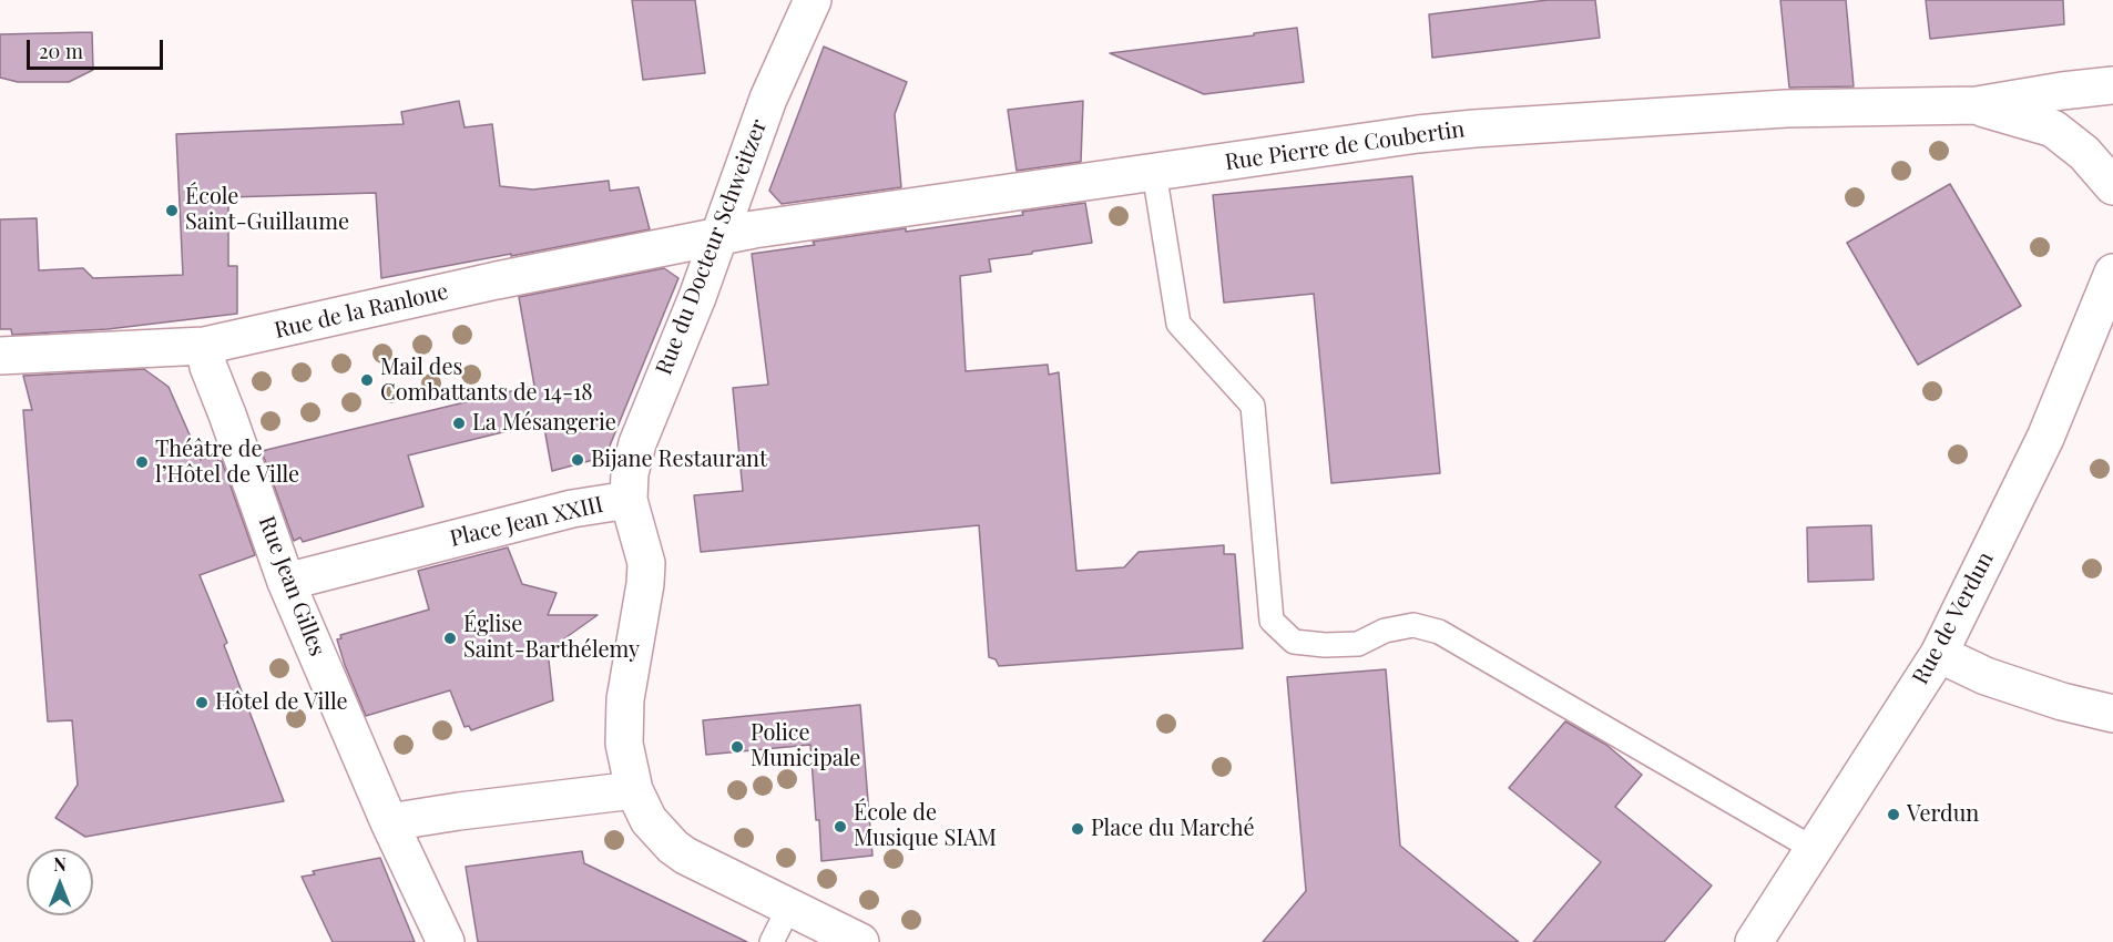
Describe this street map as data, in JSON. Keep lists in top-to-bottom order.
{
  "streets": {
    "street": [
      "Rue Pierre de Coubertin",
      "Rue du Docteur Schweitzer",
      "Rue de la Ranloue",
      "Place Jean XXIII",
      "Rue Jean Gilles",
      "Rue de Verdun"
    ]
  },
  "crossings": [
    ["Rue Pierre de Coubertin", "Rue du Docteur Schweitzer"],
    ["Rue Pierre de Coubertin", "Rue de la Ranloue"],
    ["Rue du Docteur Schweitzer", "Rue de la Ranloue"],
    ["Rue du Docteur Schweitzer", "Place Jean XXIII"],
    ["Rue de la Ranloue", "Rue Jean Gilles"],
    ["Place Jean XXIII", "Rue Jean Gilles"]
  ],
  "places": [
    "École Saint-Guillaume",
    "Mail des Combattants de 14-18",
    "La Mésangerie",
    "Bijane Restaurant",
    "Théâtre de l’Hôtel de Ville",
    "Église Saint-Barthélemy",
    "Hôtel de Ville",
    "Police Municipale",
    "Verdun",
    "École de Musique SIAM",
    "Place du Marché"
  ],
  "scale_bar": "20 m",
  "north": "top"
}
